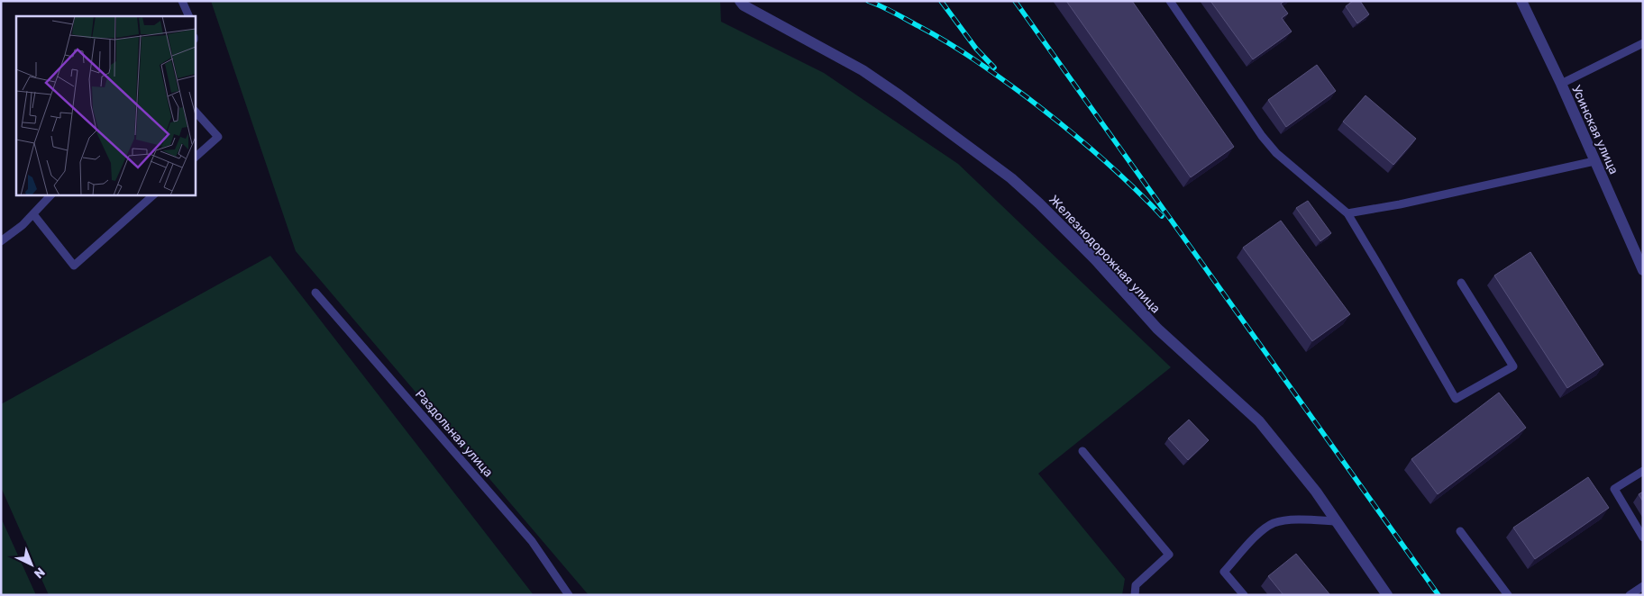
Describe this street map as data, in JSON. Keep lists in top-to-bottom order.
{
  "streets": {
    "street": ["Усинская улица", "Железнодорожная улица"],
    "lane": ["Раздольная улица"]
  },
  "north": "bottom right"
}
